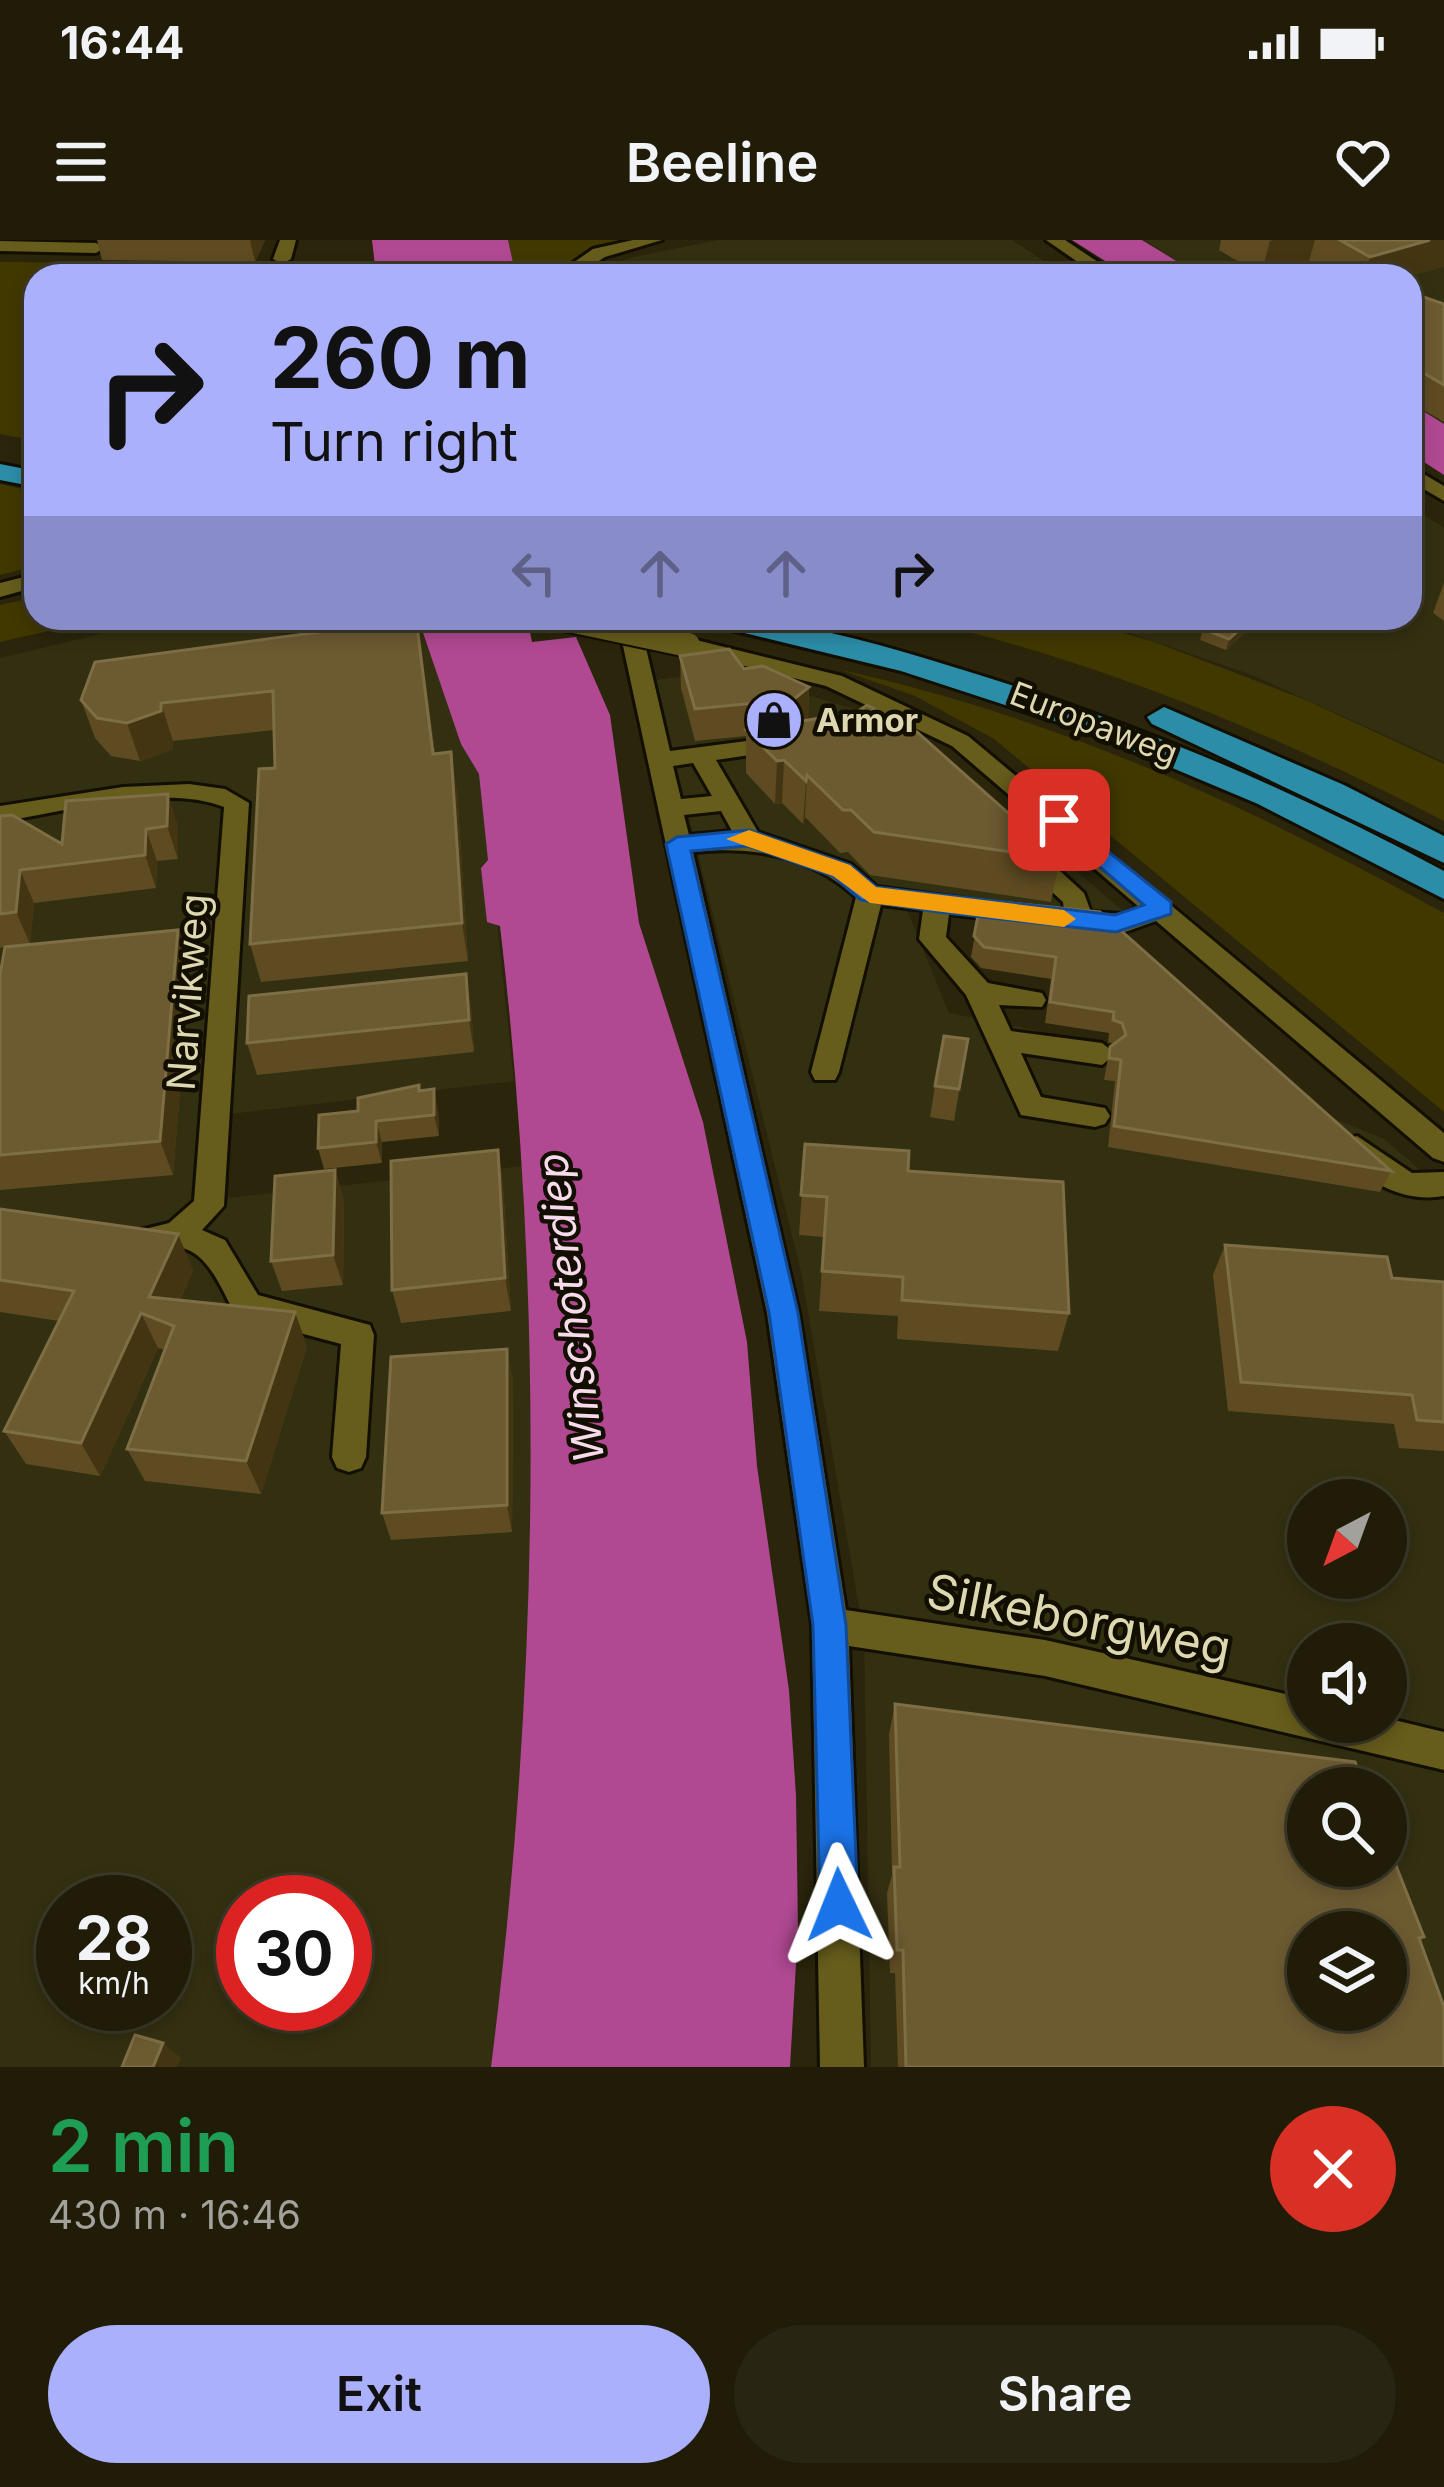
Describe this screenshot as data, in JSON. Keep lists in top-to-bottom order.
{
  "streets": {
    "highway": ["Europaweg"],
    "street": ["Narvikweg", "Silkeborgweg"]
  },
  "water": ["Winschoterdiep"],
  "places": {
    "shop": ["Armor"]
  },
  "north": "bottom left",
  "page": {
    "status": "16:44",
    "header": "Beeline",
    "turn": ["260 m", "Turn right"],
    "speed": "28 km/h",
    "limit": "30",
    "heading": ["2 min", "430 m · 16:46"],
    "buttons": ["Exit", "Share"]
  }
}
